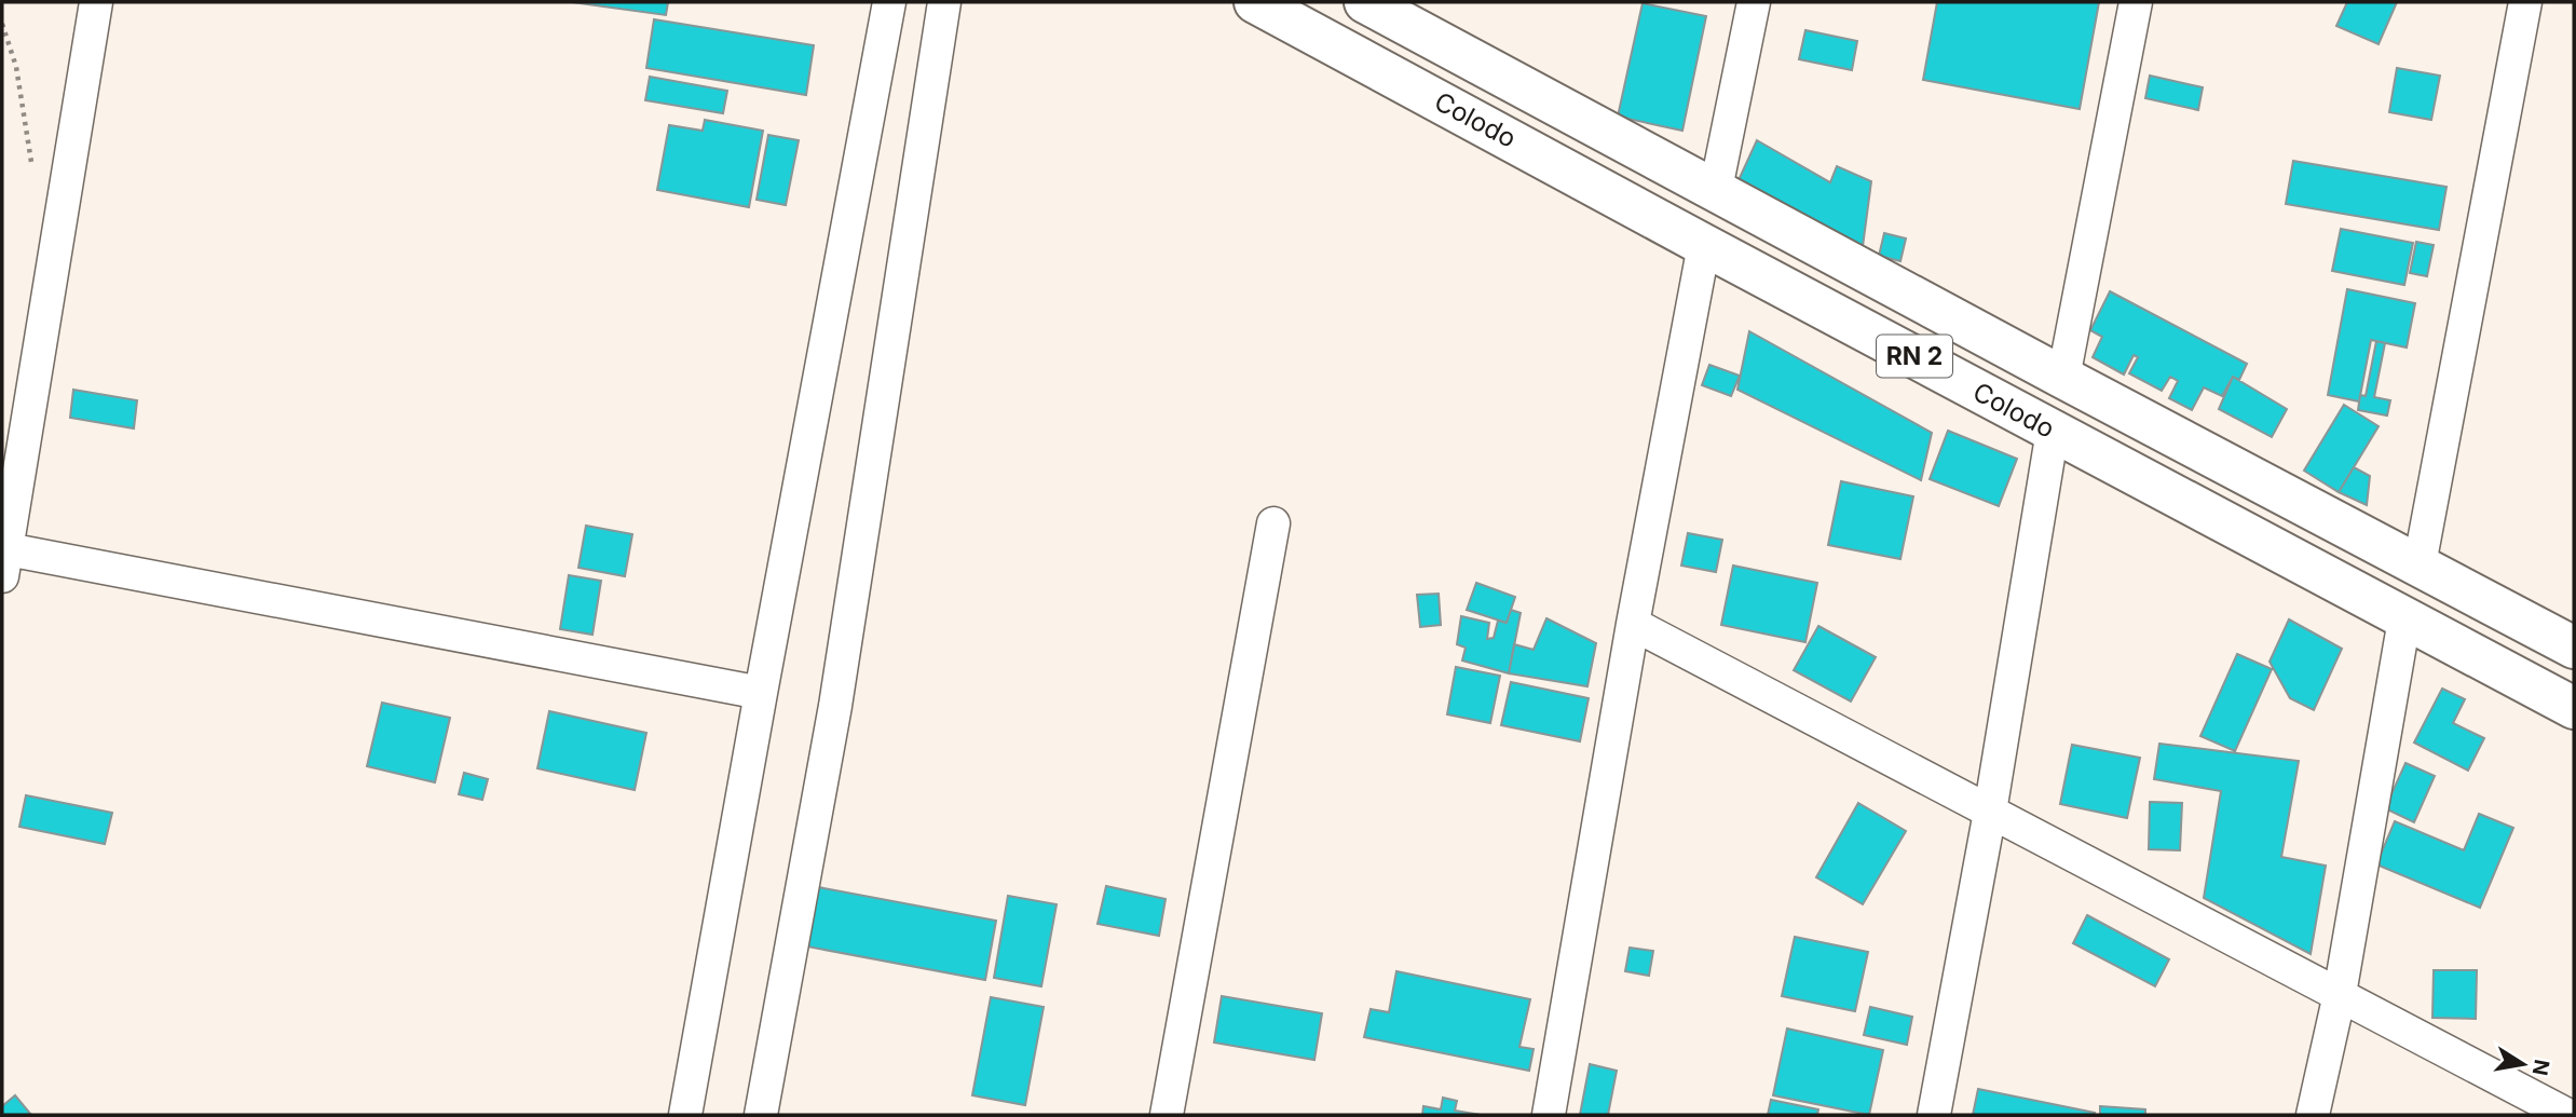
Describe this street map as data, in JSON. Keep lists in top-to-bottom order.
{
  "streets": {
    "main road": ["Colodo", "RN 2"]
  },
  "north": "right"
}
